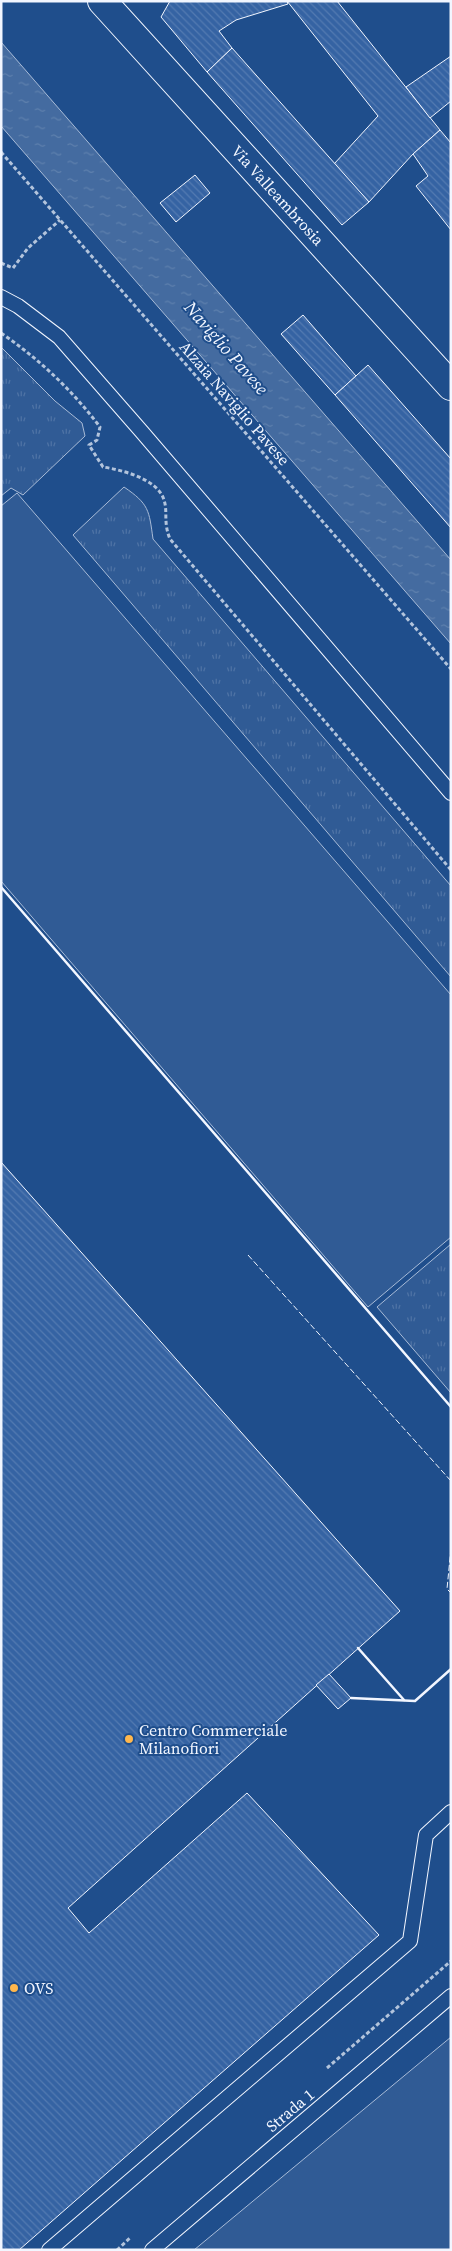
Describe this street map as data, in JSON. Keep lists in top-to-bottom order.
{
  "streets": {
    "main road": ["Via Valleambrosia"],
    "lane": ["Strada 1"],
    "path": ["Alzaia Naviglio Pavese"]
  },
  "water": ["Naviglio Pavese"],
  "places": ["Centro Commerciale Milanofiori", "OVS"]
}
